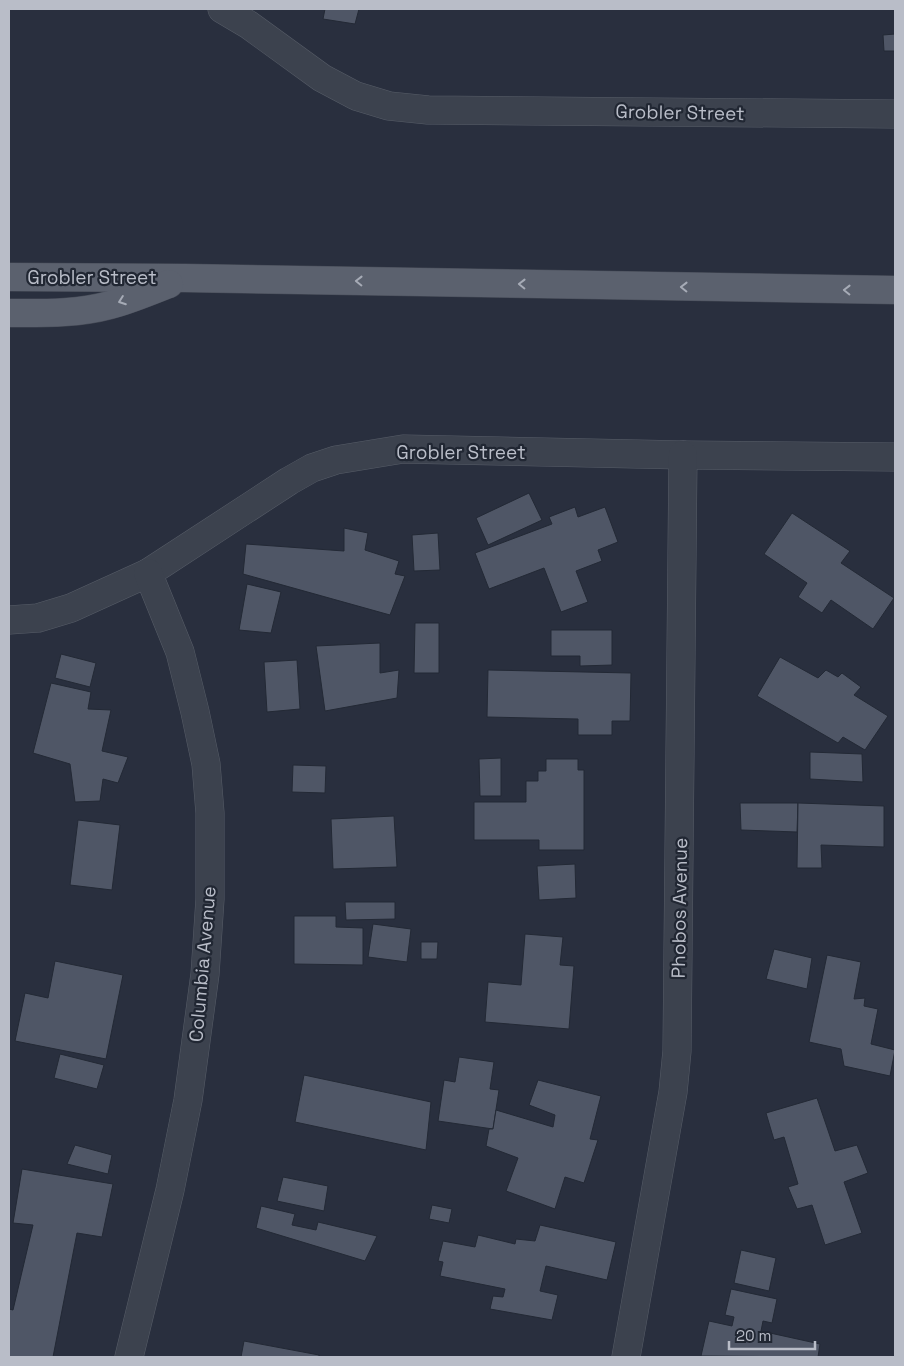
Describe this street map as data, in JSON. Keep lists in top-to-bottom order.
{
  "streets": {
    "main road": ["Grobler Street"],
    "street": ["Phobos Avenue", "Columbia Avenue"]
  },
  "crossings": [
    ["Grobler Street", "Phobos Avenue"],
    ["Grobler Street", "Columbia Avenue"]
  ],
  "scale_bar": "20 m"
}
